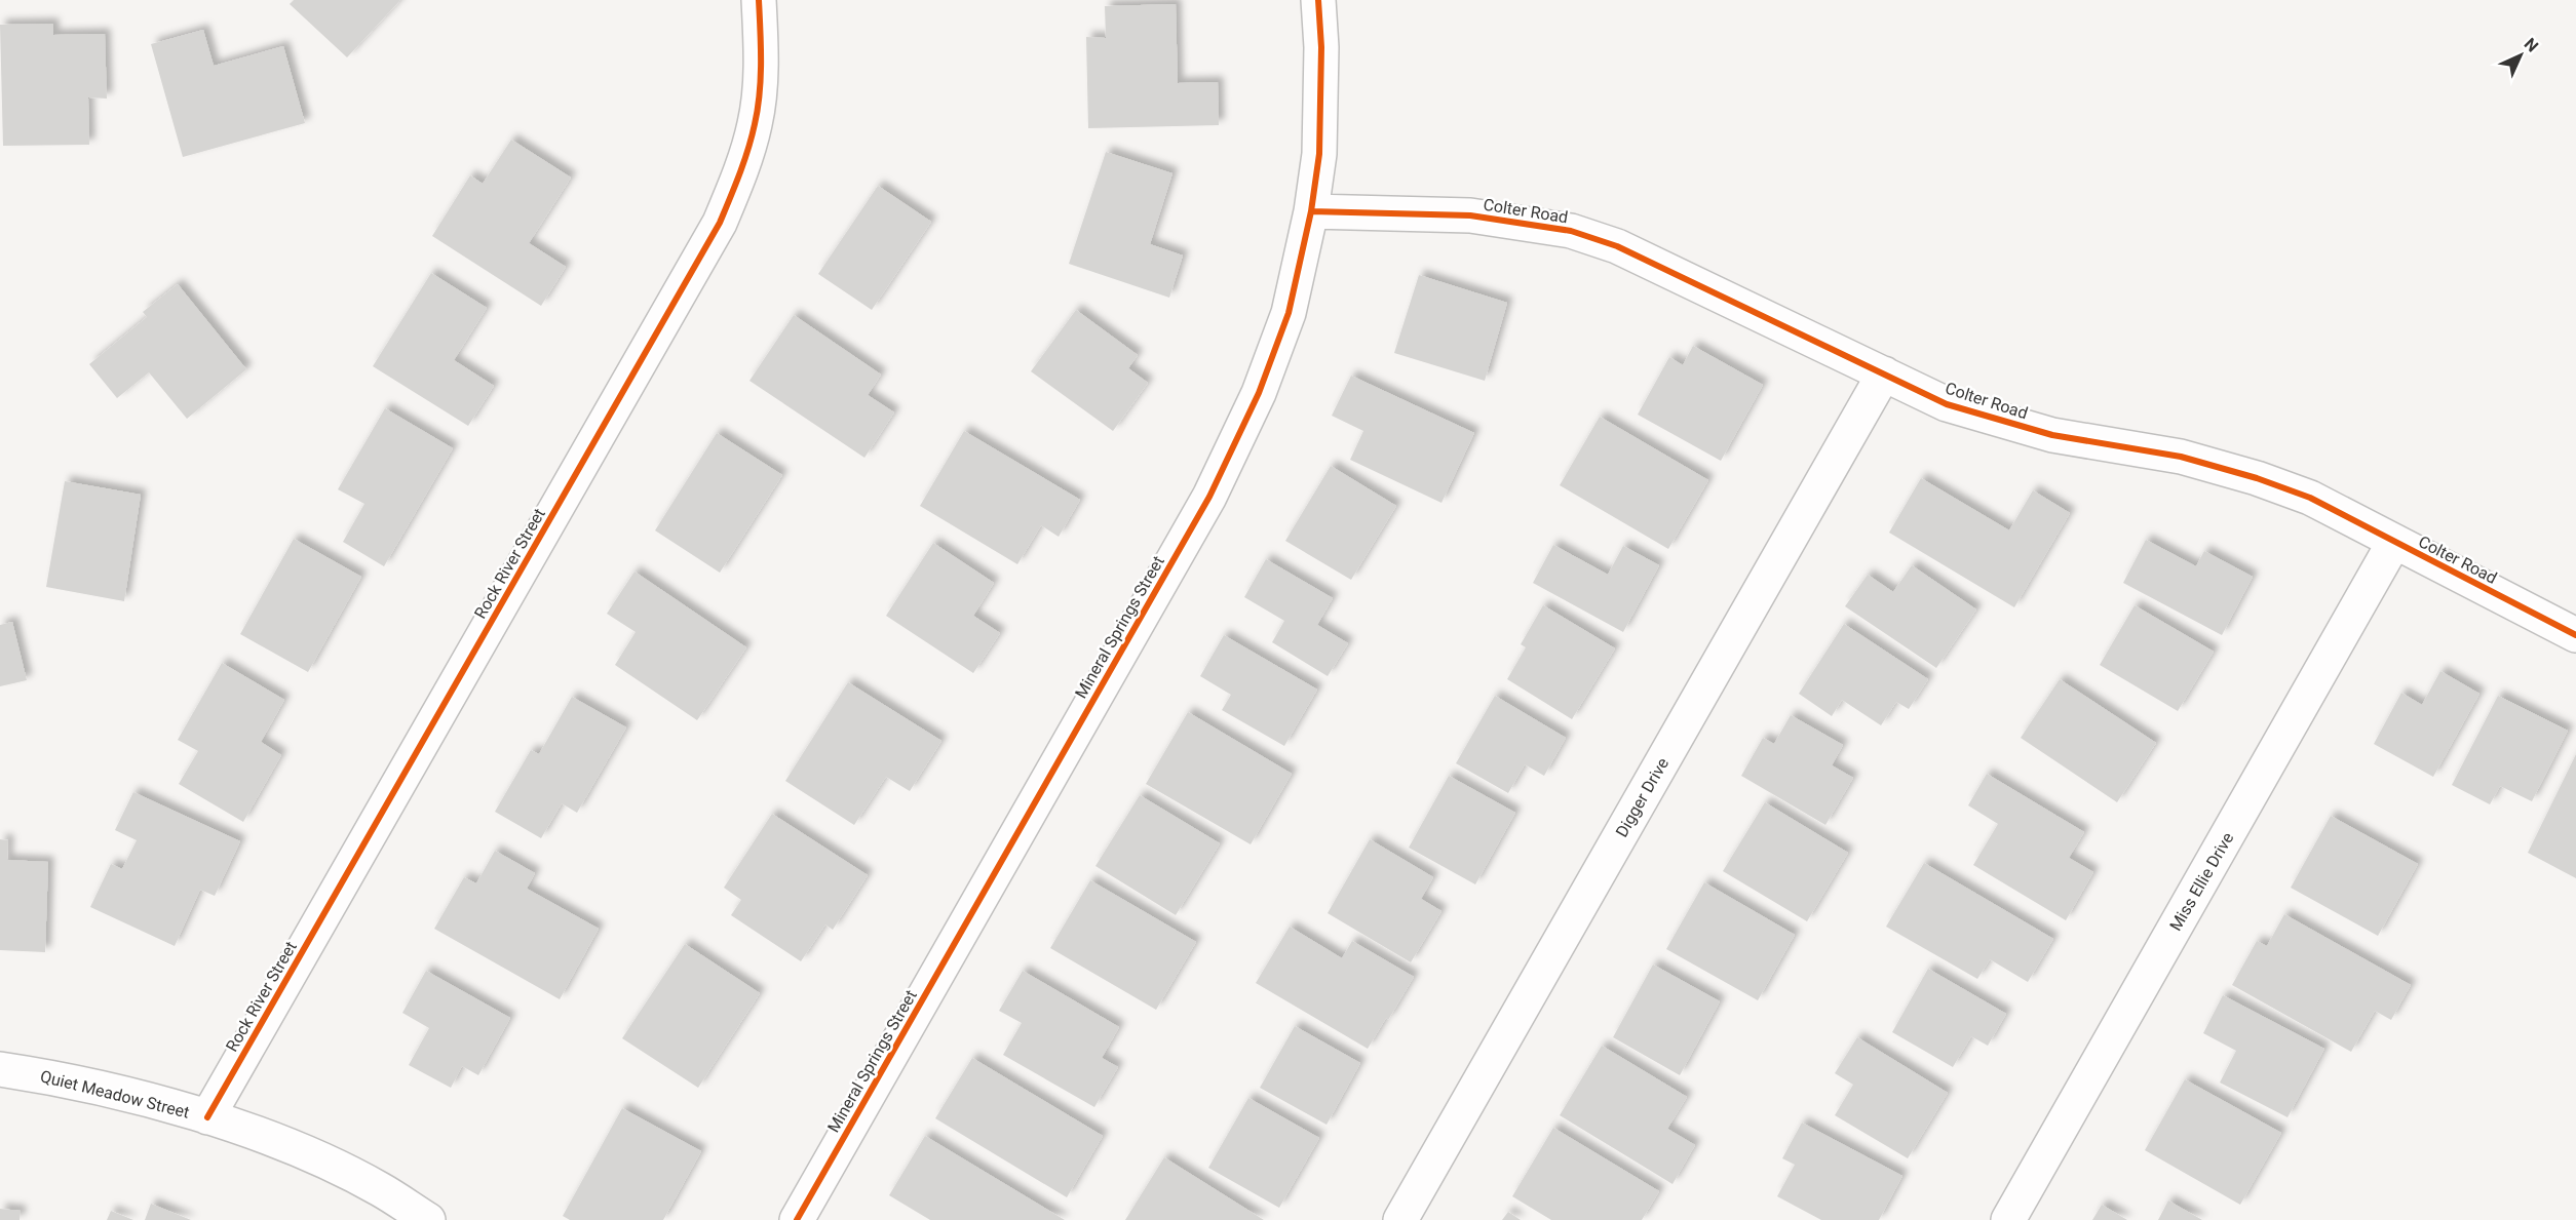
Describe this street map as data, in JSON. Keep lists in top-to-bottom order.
{
  "streets": {
    "street": [
      "Colter Road",
      "Rock River Street",
      "Mineral Springs Street",
      "Digger Drive",
      "Miss Ellie Drive",
      "Quiet Meadow Street"
    ]
  },
  "crossings": [
    ["Colter Road", "Mineral Springs Street"],
    ["Colter Road", "Digger Drive"],
    ["Colter Road", "Miss Ellie Drive"],
    ["Rock River Street", "Quiet Meadow Street"]
  ],
  "north": "top right"
}
